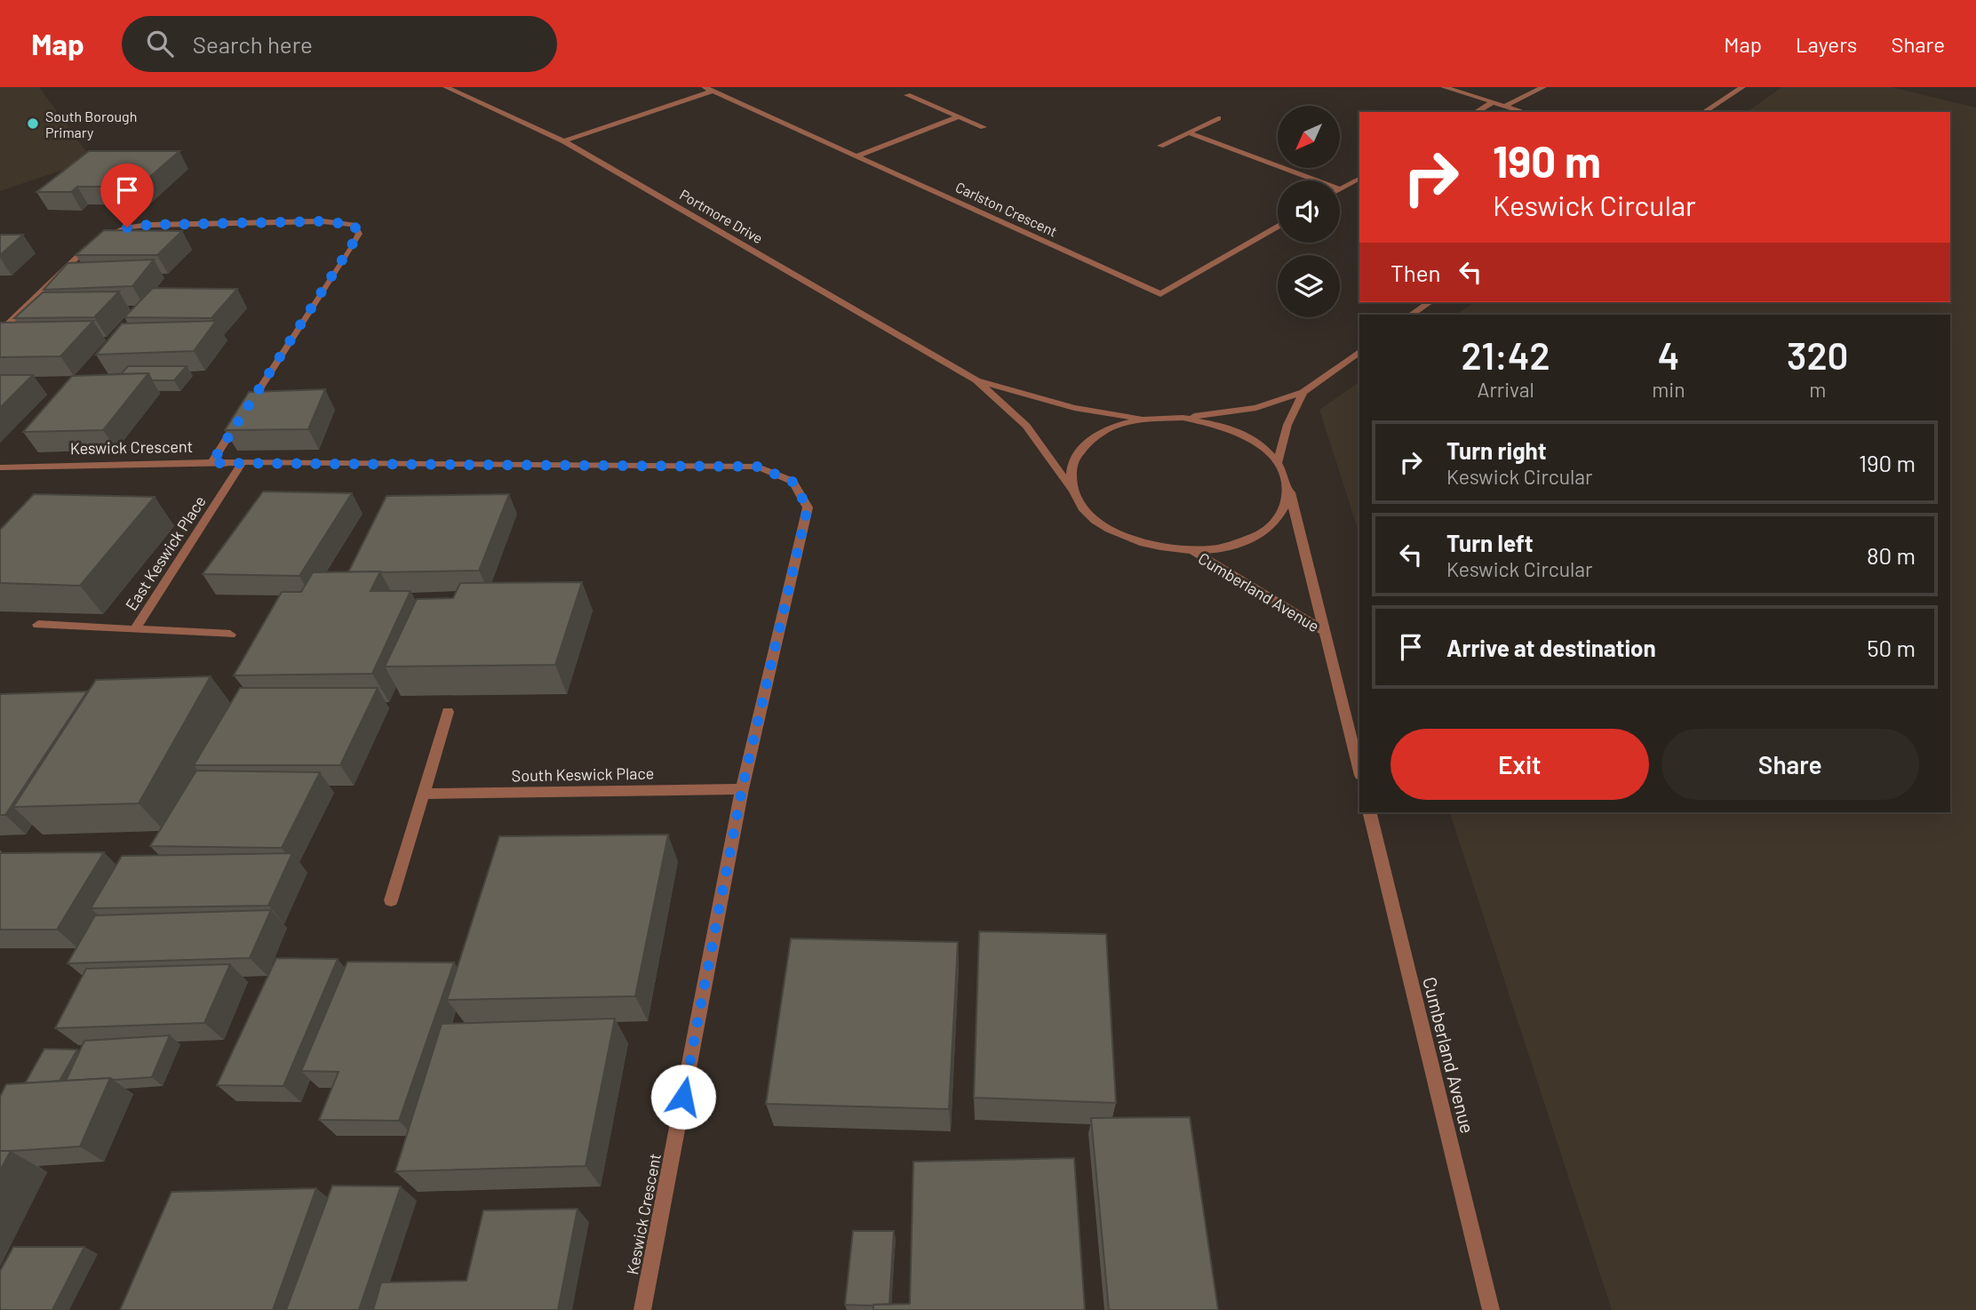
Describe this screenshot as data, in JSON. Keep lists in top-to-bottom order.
{
  "streets": {
    "street": [
      "Carlston Crescent",
      "Portmore Drive",
      "Keswick Crescent",
      "East Keswick Place",
      "Cumberland Avenue",
      "South Keswick Place"
    ]
  },
  "crossings": [
    ["Portmore Drive", "Cumberland Avenue"],
    ["Keswick Crescent", "East Keswick Place"],
    ["Keswick Crescent", "South Keswick Place"]
  ],
  "places": ["South Borough Primary"],
  "north": "bottom left",
  "page": {
    "header": "Map",
    "search": "Search here",
    "nav": ["Map", "Layers", "Share"],
    "turn": ["190 m", "Keswick Circular"],
    "then": "Then",
    "eta": [
      "21:42",
      "Arrival",
      "4",
      "min",
      "320",
      "m"
    ],
    "list": [
      {
        "name": "Turn right",
        "note": "Keswick Circular",
        "value": "190 m"
      },
      {
        "name": "Turn left",
        "note": "Keswick Circular",
        "value": "80 m"
      },
      {
        "name": "Arrive at destination",
        "value": "50 m"
      }
    ],
    "buttons": ["Exit", "Share"]
  }
}
